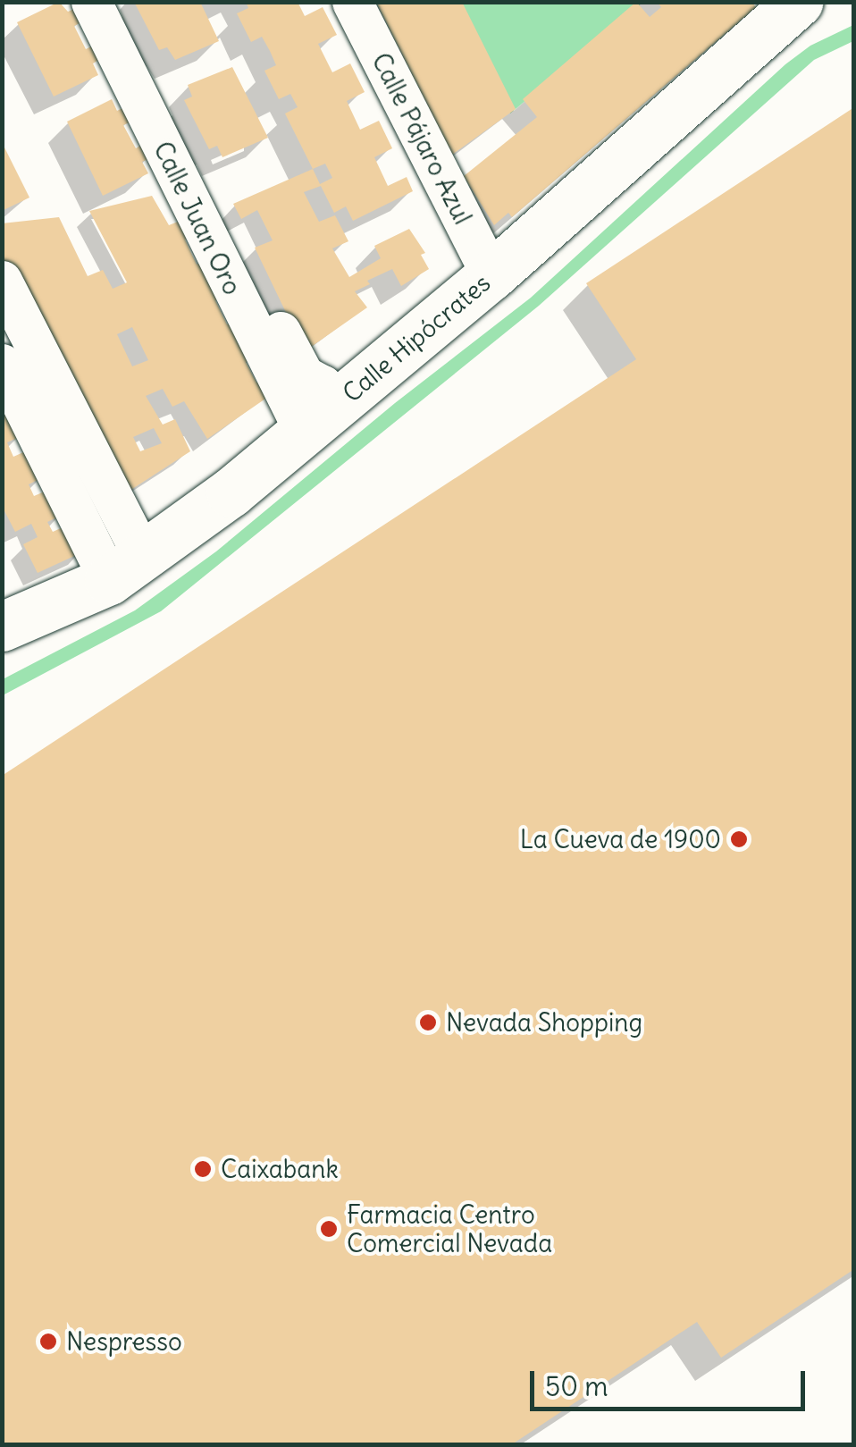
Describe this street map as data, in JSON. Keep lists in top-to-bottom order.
{
  "streets": {
    "street": ["Calle Pájaro Azul", "Calle Juan Oro", "Calle Hipócrates"]
  },
  "crossings": [
    ["Calle Pájaro Azul", "Calle Hipócrates"],
    ["Calle Juan Oro", "Calle Hipócrates"]
  ],
  "places": [
    "La Cueva de 1900",
    "Nevada Shopping",
    "Caixabank",
    "Farmacia Centro Comercial Nevada",
    "Nespresso"
  ],
  "scale_bar": "50 m"
}
